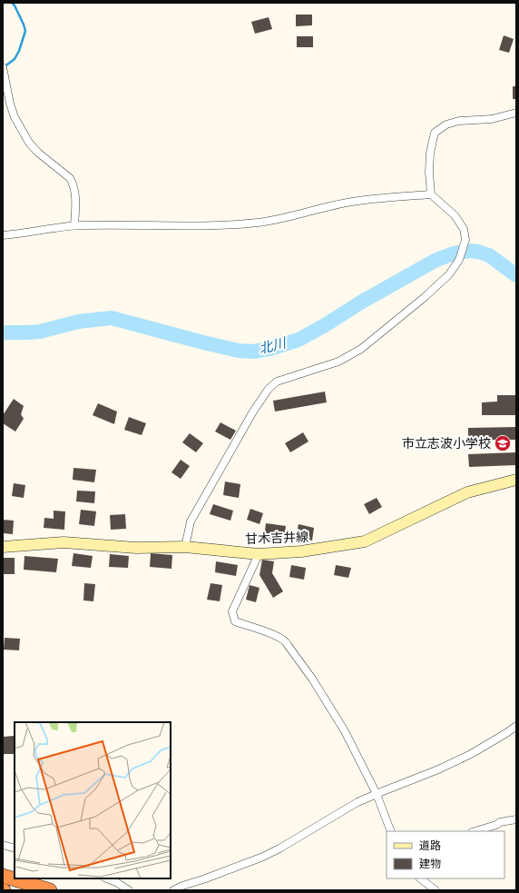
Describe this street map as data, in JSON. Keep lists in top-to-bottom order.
{
  "streets": {
    "main road": ["甘木吉井線"]
  },
  "water": ["北川"],
  "places": {
    "school or university": ["市立志波小学校"]
  },
  "legend": ["道路", "建物"]
}
